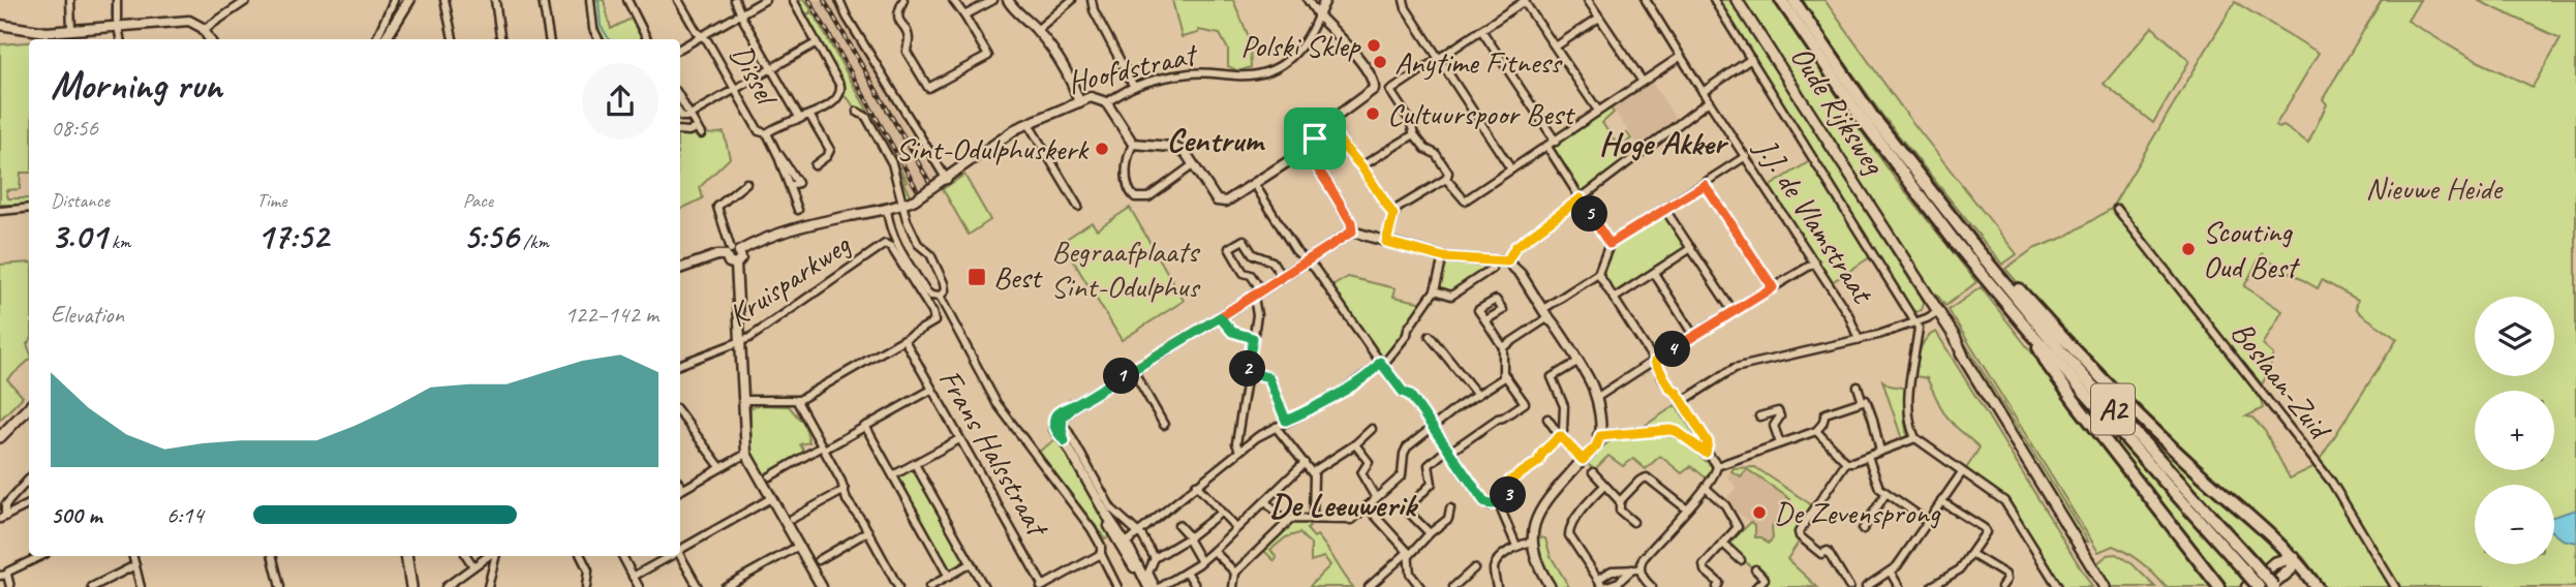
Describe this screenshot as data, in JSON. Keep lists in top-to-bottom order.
{
  "streets": {
    "highway": ["A2"],
    "main road": ["Oude Rijksweg"],
    "street": [
      "Hoofdstraat",
      "Dissel",
      "J.J. de Vlamstraat",
      "Kruisparkweg",
      "Boslaan-Zuid",
      "Frans Halsstraat"
    ]
  },
  "crossings": [
    ["Kruisparkweg", "Frans Halsstraat"]
  ],
  "districts": ["Centrum", "Hoge Akker", "De Leeuwerik"],
  "parks": ["Nieuwe Heide", "Begraafplaats Sint-Odulphus"],
  "places": {
    "other": [
      "Polski Sklep",
      "Anytime Fitness",
      "Cultuurspoor Best",
      "Sint-Odulphuskerk",
      "Scouting Oud Best",
      "De Zevensprong"
    ],
    "transit": ["Best"]
  },
  "page": {
    "heading": ["Morning run", "08:56"],
    "stats": [
      ["Distance", "3.01 km"],
      ["Time", "17:52"],
      ["Pace", "5:56 /km"]
    ],
    "pins": [
      "5",
      "4",
      "2",
      "1",
      "3"
    ],
    "chart": ["Elevation", "122–142 m"],
    "map_buttons": ["+", "−"],
    "list": [
      {
        "name": "500 m",
        "note": "6:14"
      }
    ]
  }
}
